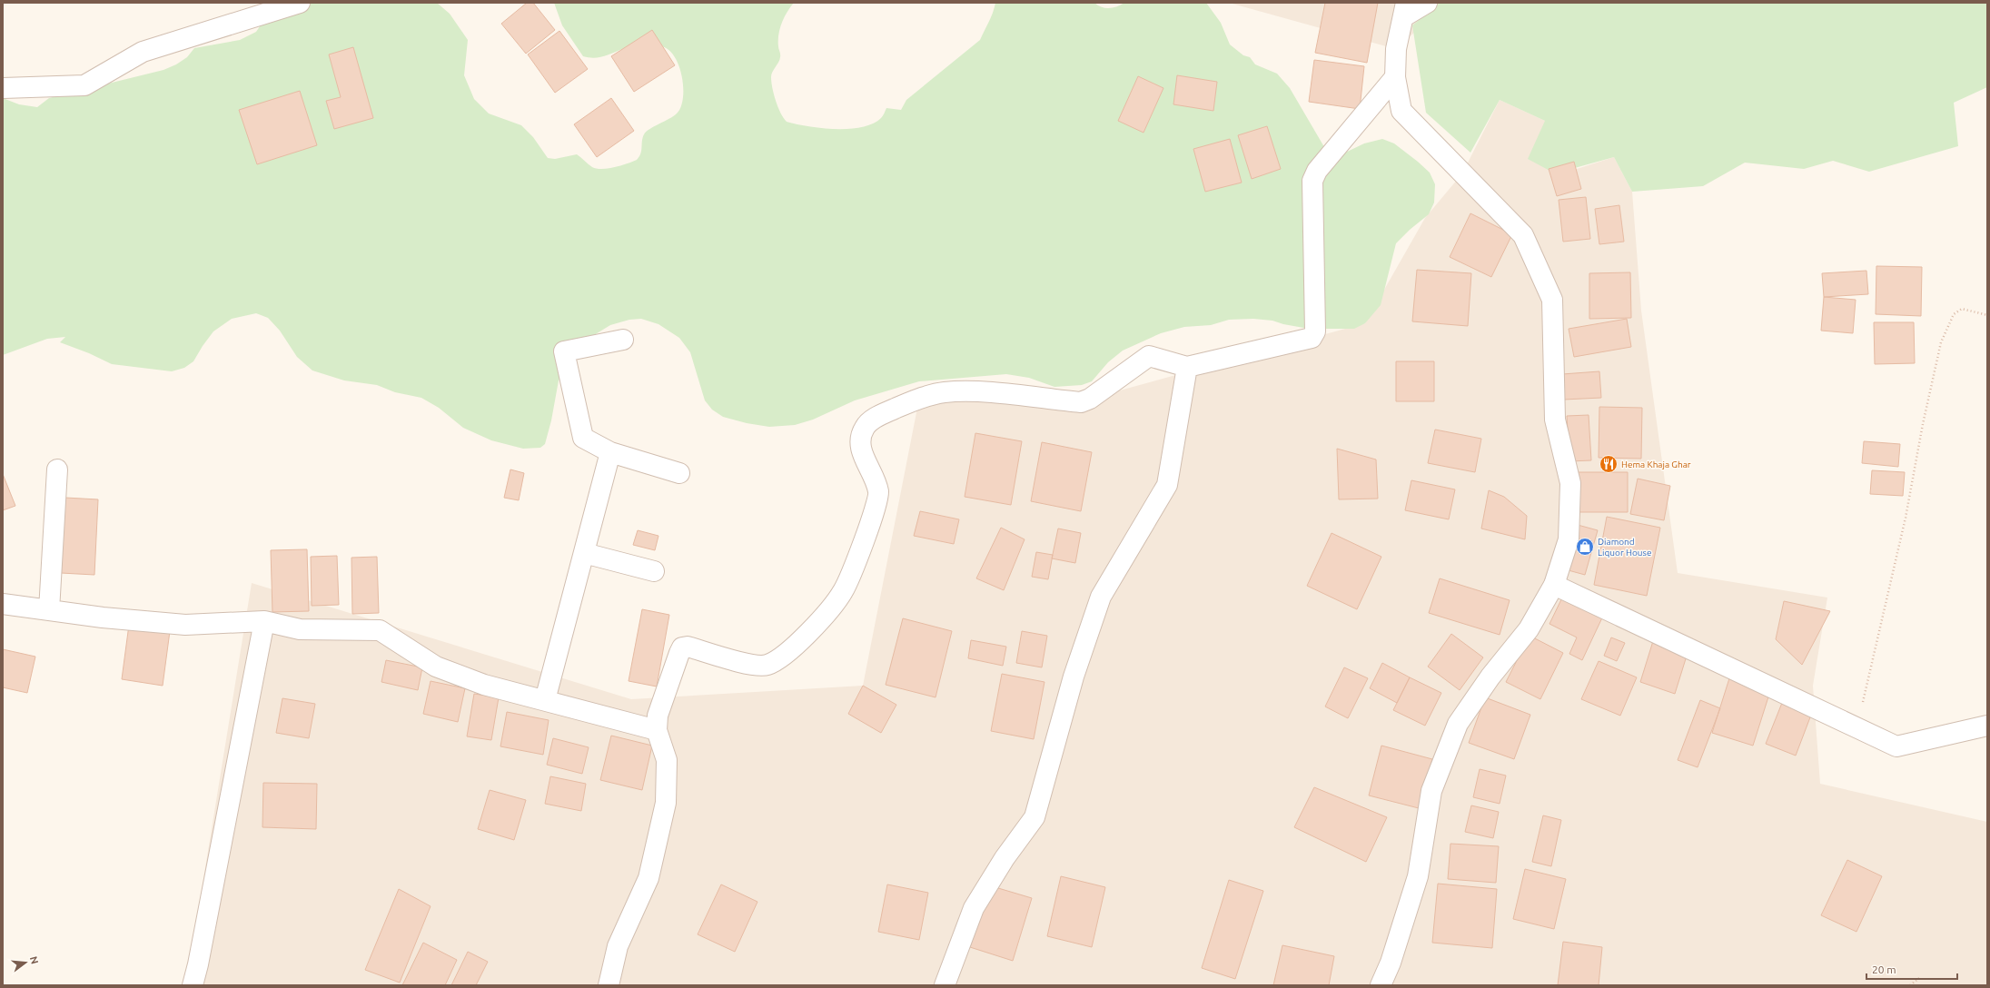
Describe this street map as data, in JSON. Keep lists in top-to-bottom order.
{
  "places": {
    "restaurant": ["Hema Khaja Ghar"],
    "shop": ["Diamond Liquor House"]
  },
  "scale_bar": "20 m",
  "north": "right"
}
